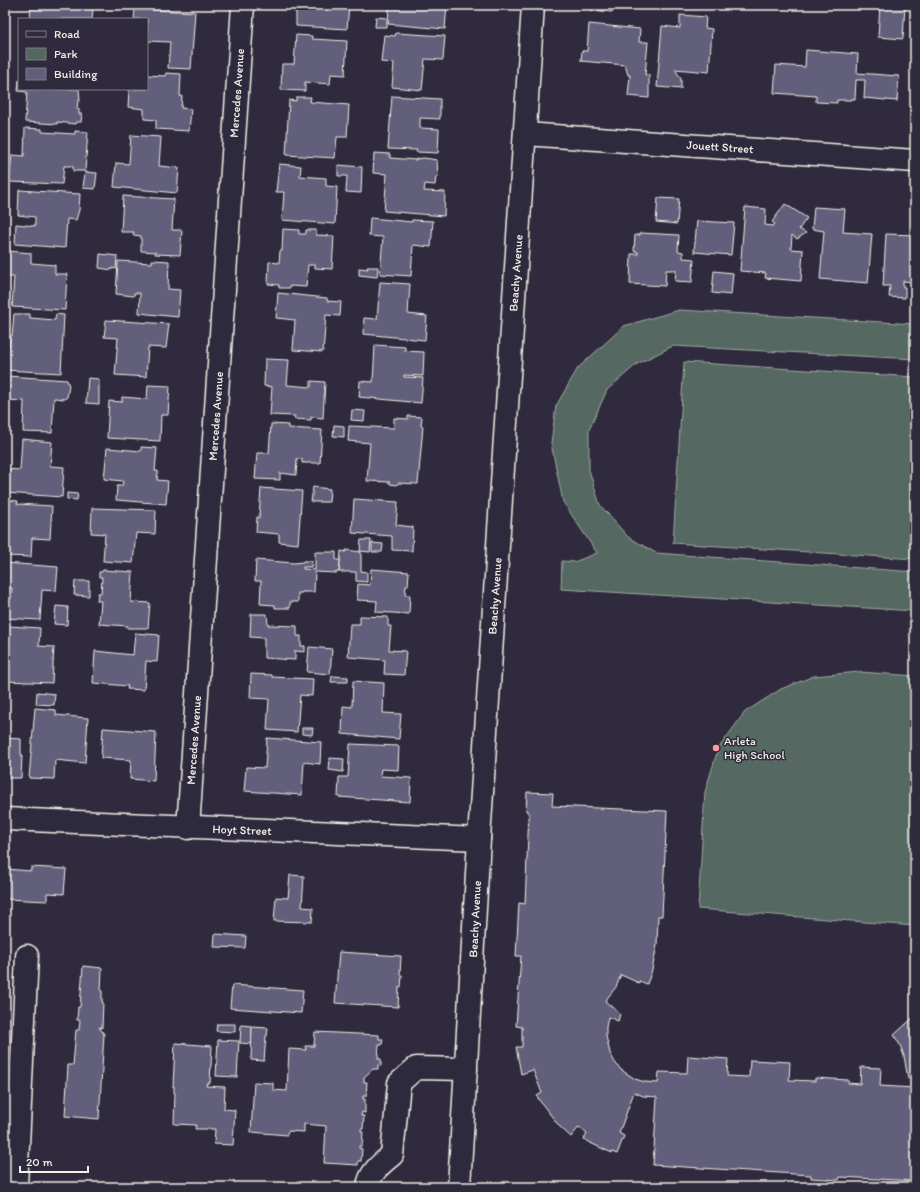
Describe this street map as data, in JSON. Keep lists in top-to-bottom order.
{
  "streets": {
    "street": [
      "Mercedes Avenue",
      "Jouett Street",
      "Beachy Avenue",
      "Hoyt Street"
    ]
  },
  "crossings": [
    ["Mercedes Avenue", "Hoyt Street"],
    ["Jouett Street", "Beachy Avenue"],
    ["Beachy Avenue", "Hoyt Street"]
  ],
  "places": ["Arleta High School"],
  "legend": ["Road", "Park", "Building"],
  "scale_bar": "20 m"
}
